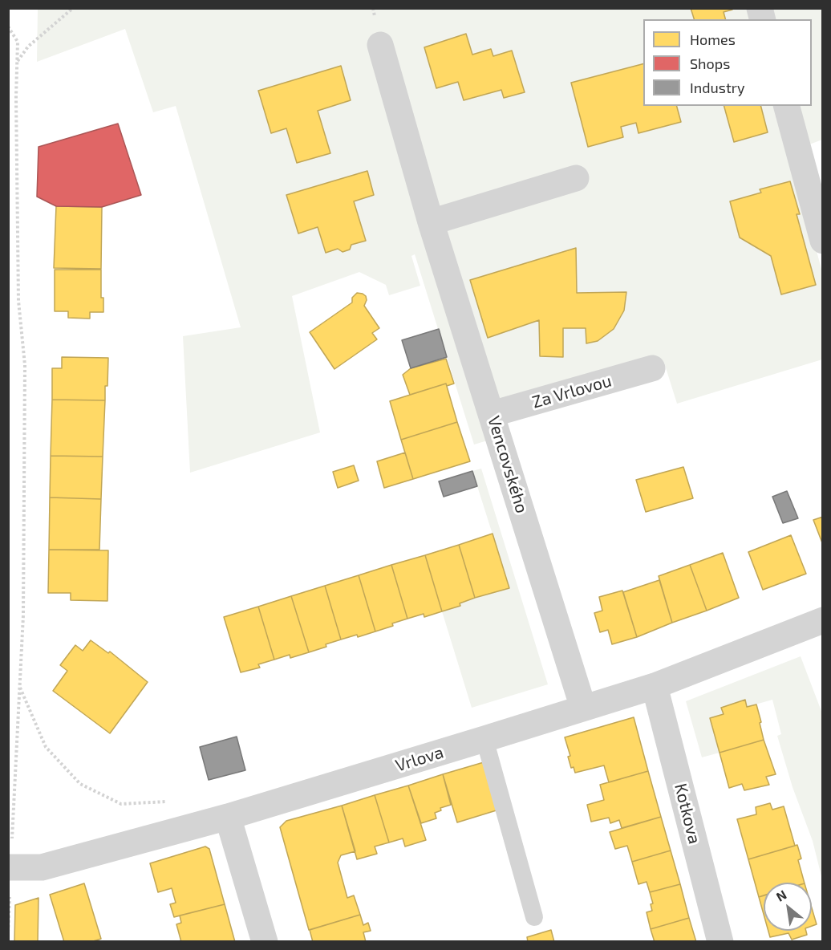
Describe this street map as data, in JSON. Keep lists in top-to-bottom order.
{
  "streets": {
    "street": [
      "Za Vrlovou",
      "Vencovského",
      "Vrlova",
      "Kotkova"
    ]
  },
  "crossings": [
    ["Za Vrlovou", "Vencovského"],
    ["Vencovského", "Vrlova"],
    ["Vrlova", "Kotkova"]
  ],
  "legend": ["Homes", "Shops", "Industry"],
  "north": "top left"
}
